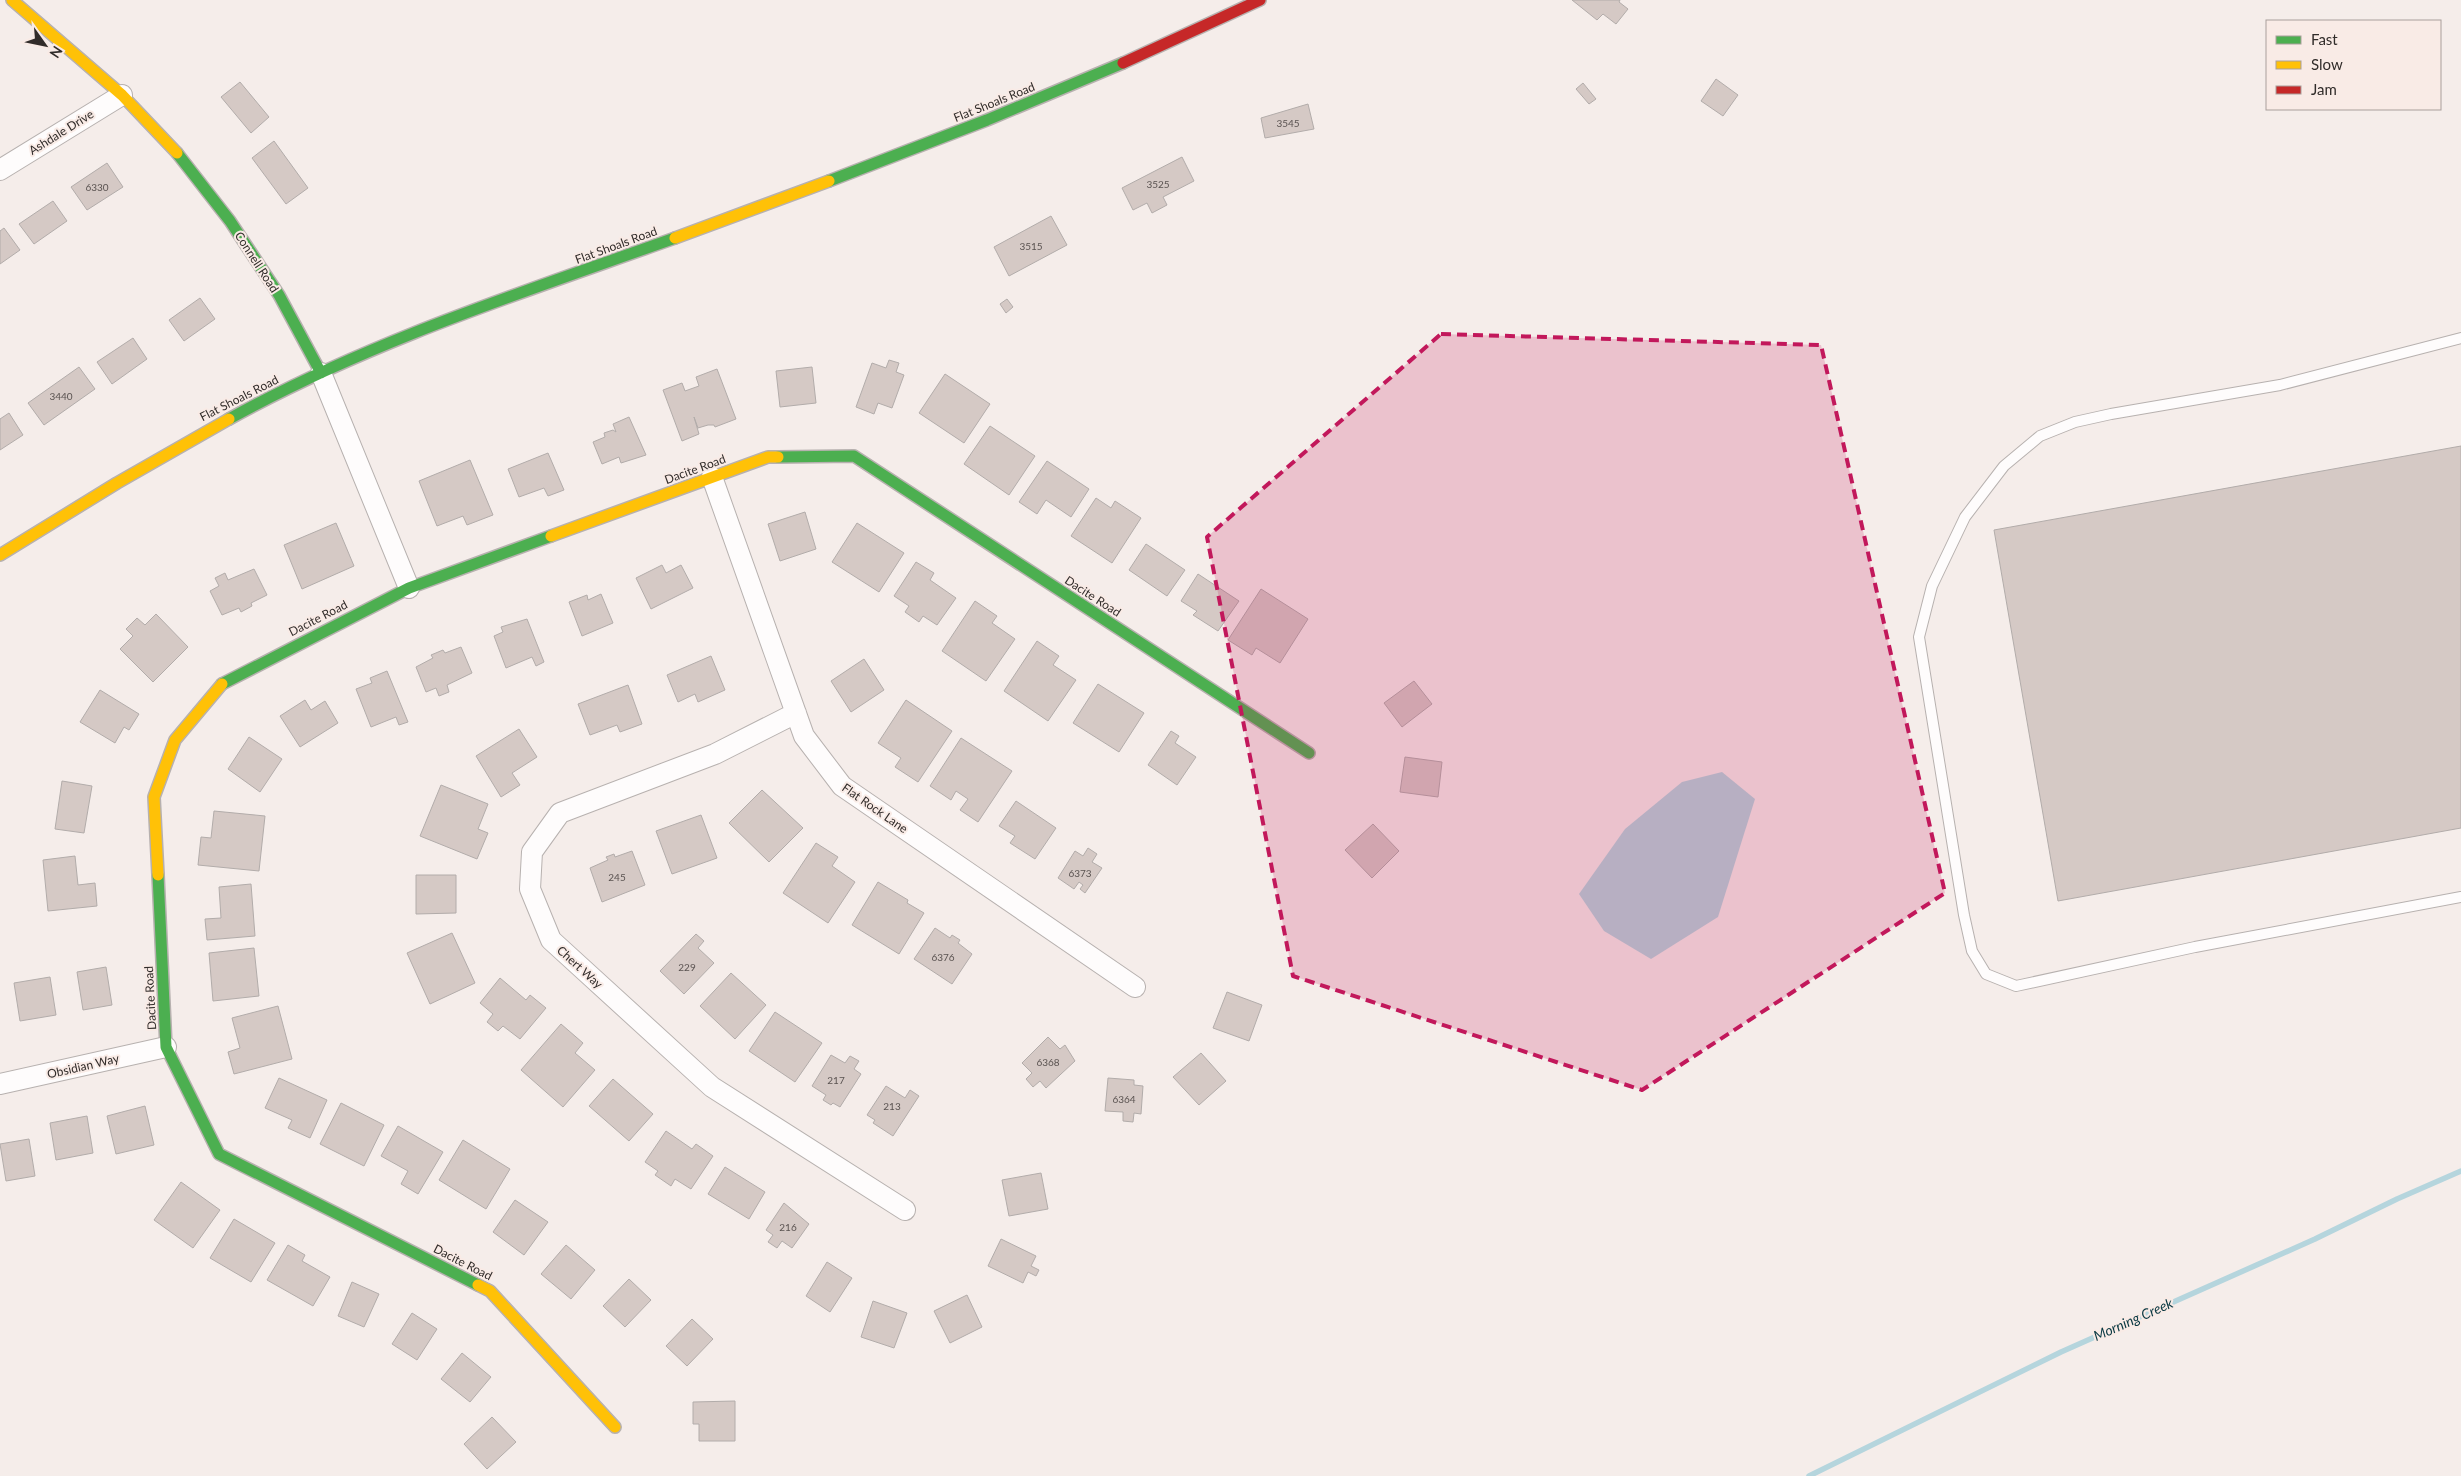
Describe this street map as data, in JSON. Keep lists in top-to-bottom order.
{
  "streets": {
    "street": [
      "Flat Shoals Road",
      "Ashdale Drive",
      "Connell Road",
      "Dacite Road",
      "Flat Rock Lane",
      "Chert Way",
      "Obsidian Way"
    ]
  },
  "crossings": [
    ["Flat Shoals Road", "Connell Road"],
    ["Ashdale Drive", "Connell Road"],
    ["Connell Road", "Dacite Road"],
    ["Dacite Road", "Flat Rock Lane"],
    ["Dacite Road", "Obsidian Way"],
    ["Flat Rock Lane", "Chert Way"]
  ],
  "water": ["Morning Creek"],
  "house_numbers": [
    "3545",
    "3525",
    "6330",
    "3515",
    "3440",
    "6373",
    "245",
    "6376",
    "229",
    "6368",
    "217",
    "6364",
    "213",
    "216"
  ],
  "legend": ["Fast", "Slow", "Jam"],
  "north": "bottom right"
}
